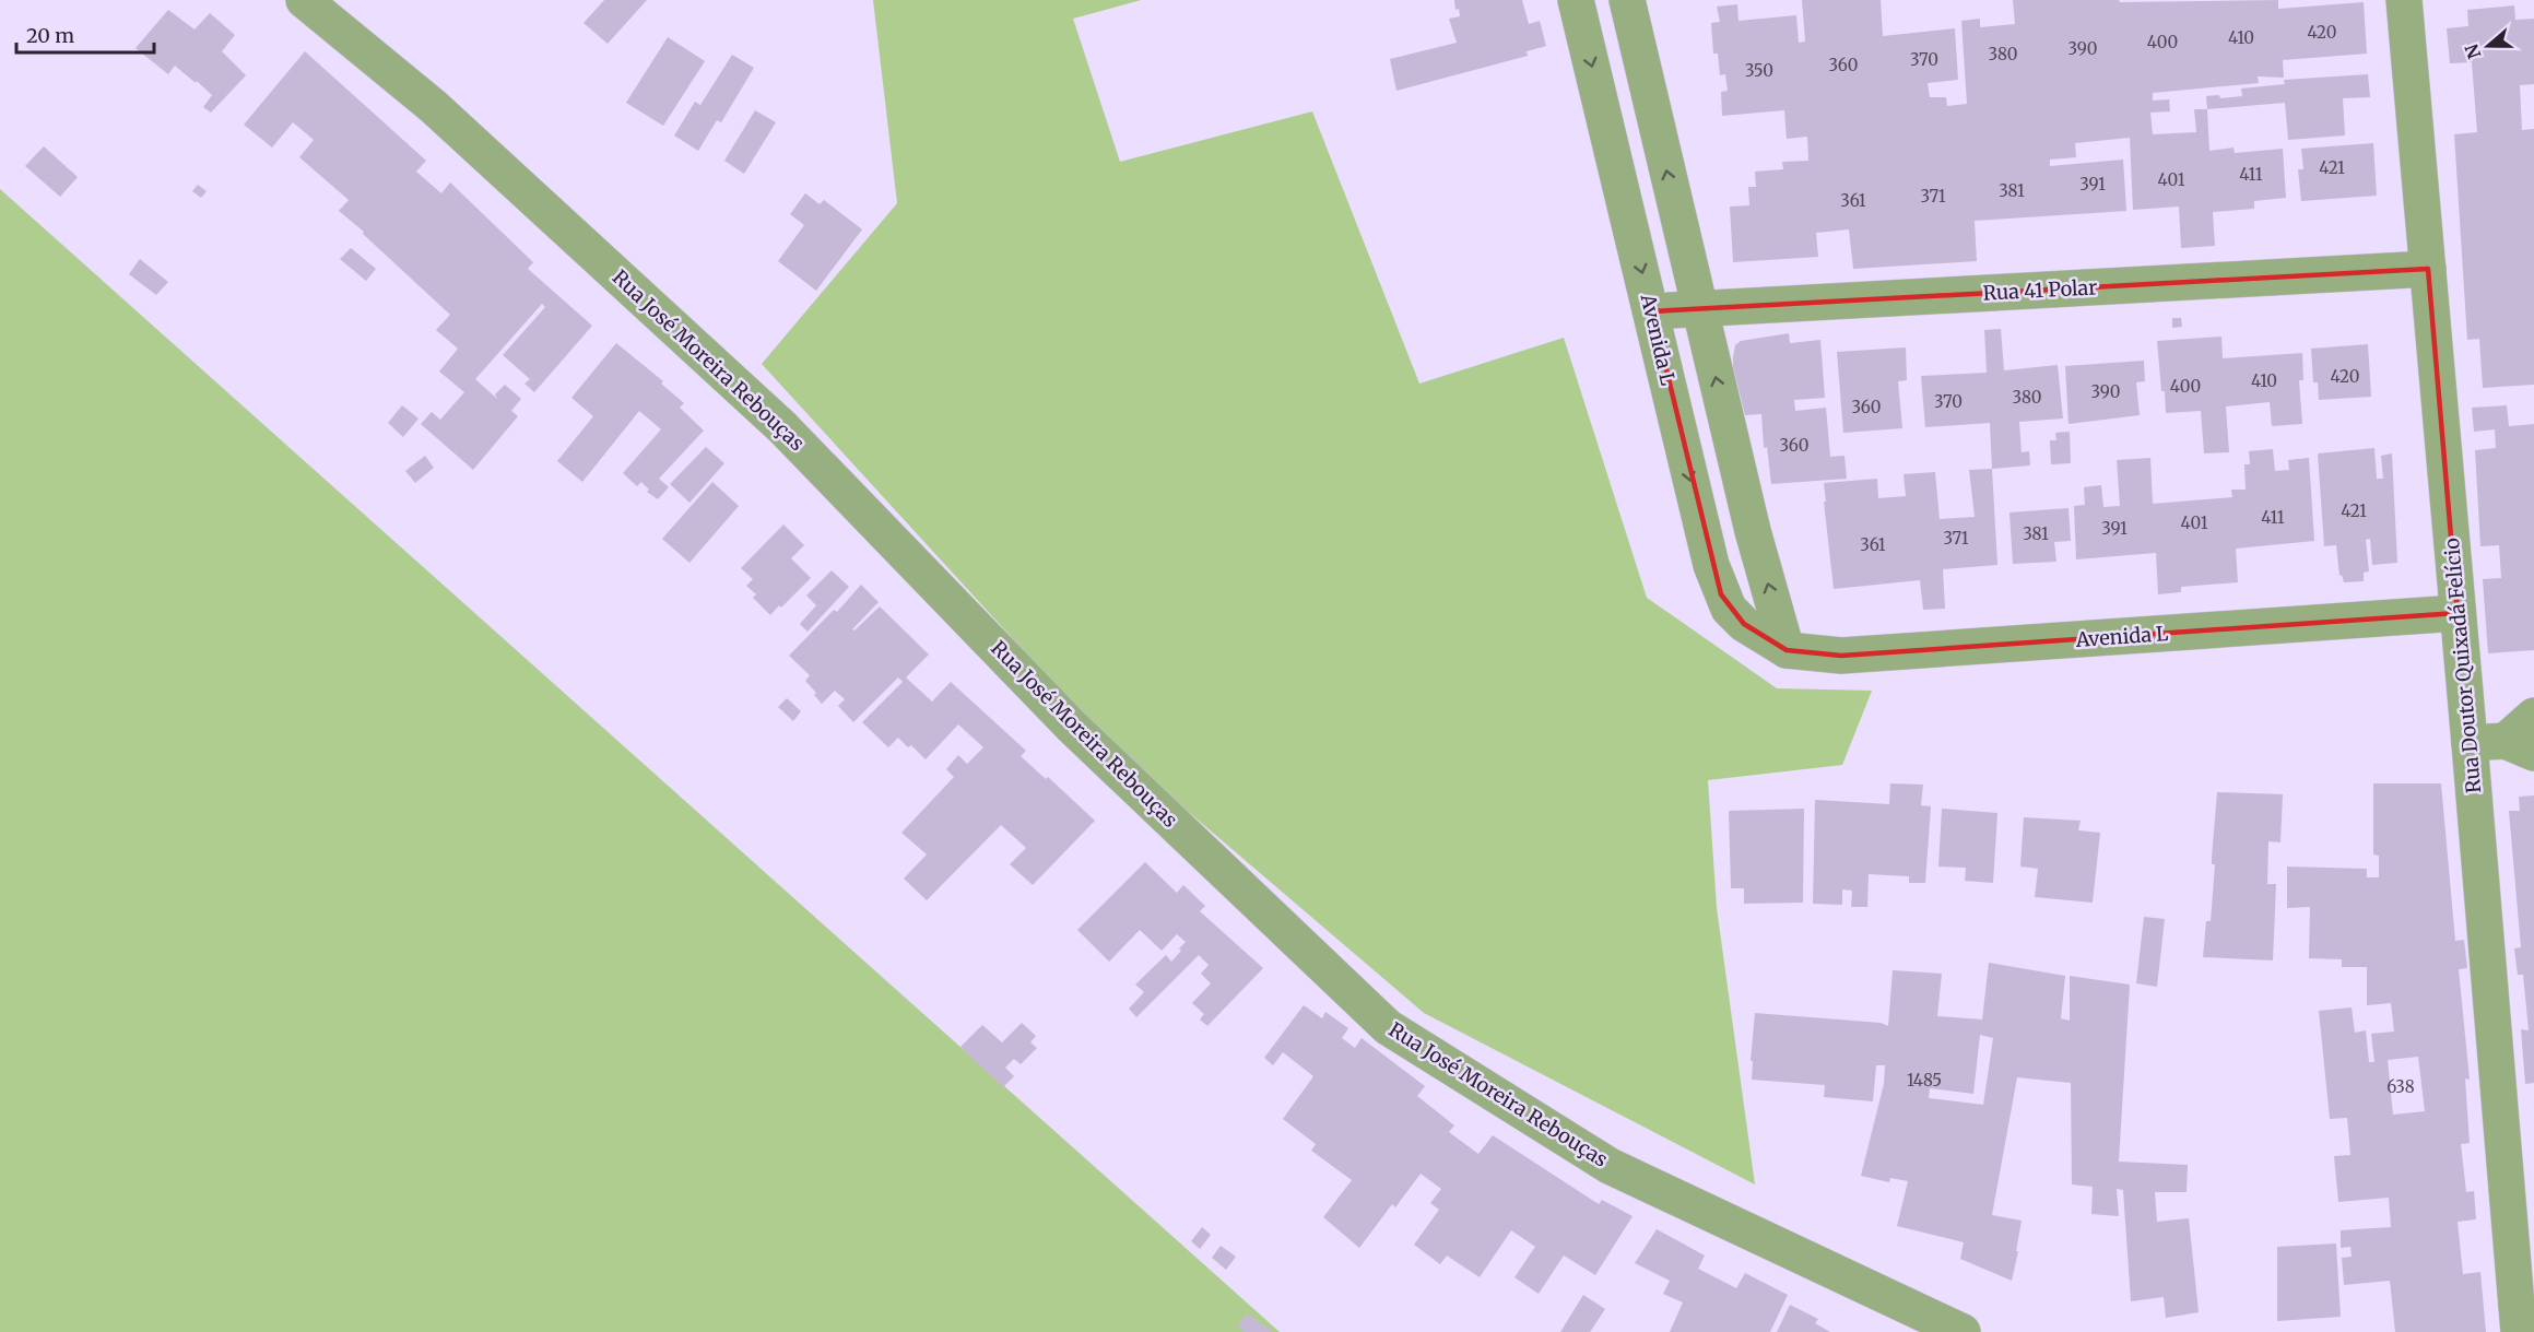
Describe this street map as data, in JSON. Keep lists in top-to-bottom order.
{
  "streets": {
    "street": [
      "Rua 41 Polar",
      "Avenida L",
      "Rua José Moreira Rebouças",
      "Rua Doutor Quixadá Felício"
    ]
  },
  "crossings": [
    ["Rua 41 Polar", "Avenida L"],
    ["Rua 41 Polar", "Rua Doutor Quixadá Felício"],
    ["Avenida L", "Rua Doutor Quixadá Felício"]
  ],
  "house_numbers": [
    "420",
    "410",
    "400",
    "390",
    "380",
    "370",
    "360",
    "350",
    "421",
    "411",
    "401",
    "391",
    "381",
    "371",
    "361",
    "420",
    "410",
    "400",
    "390",
    "380",
    "370",
    "360",
    "360",
    "421",
    "411",
    "401",
    "391",
    "381",
    "371",
    "361",
    "1485",
    "638"
  ],
  "scale_bar": "20 m",
  "north": "left"
}
